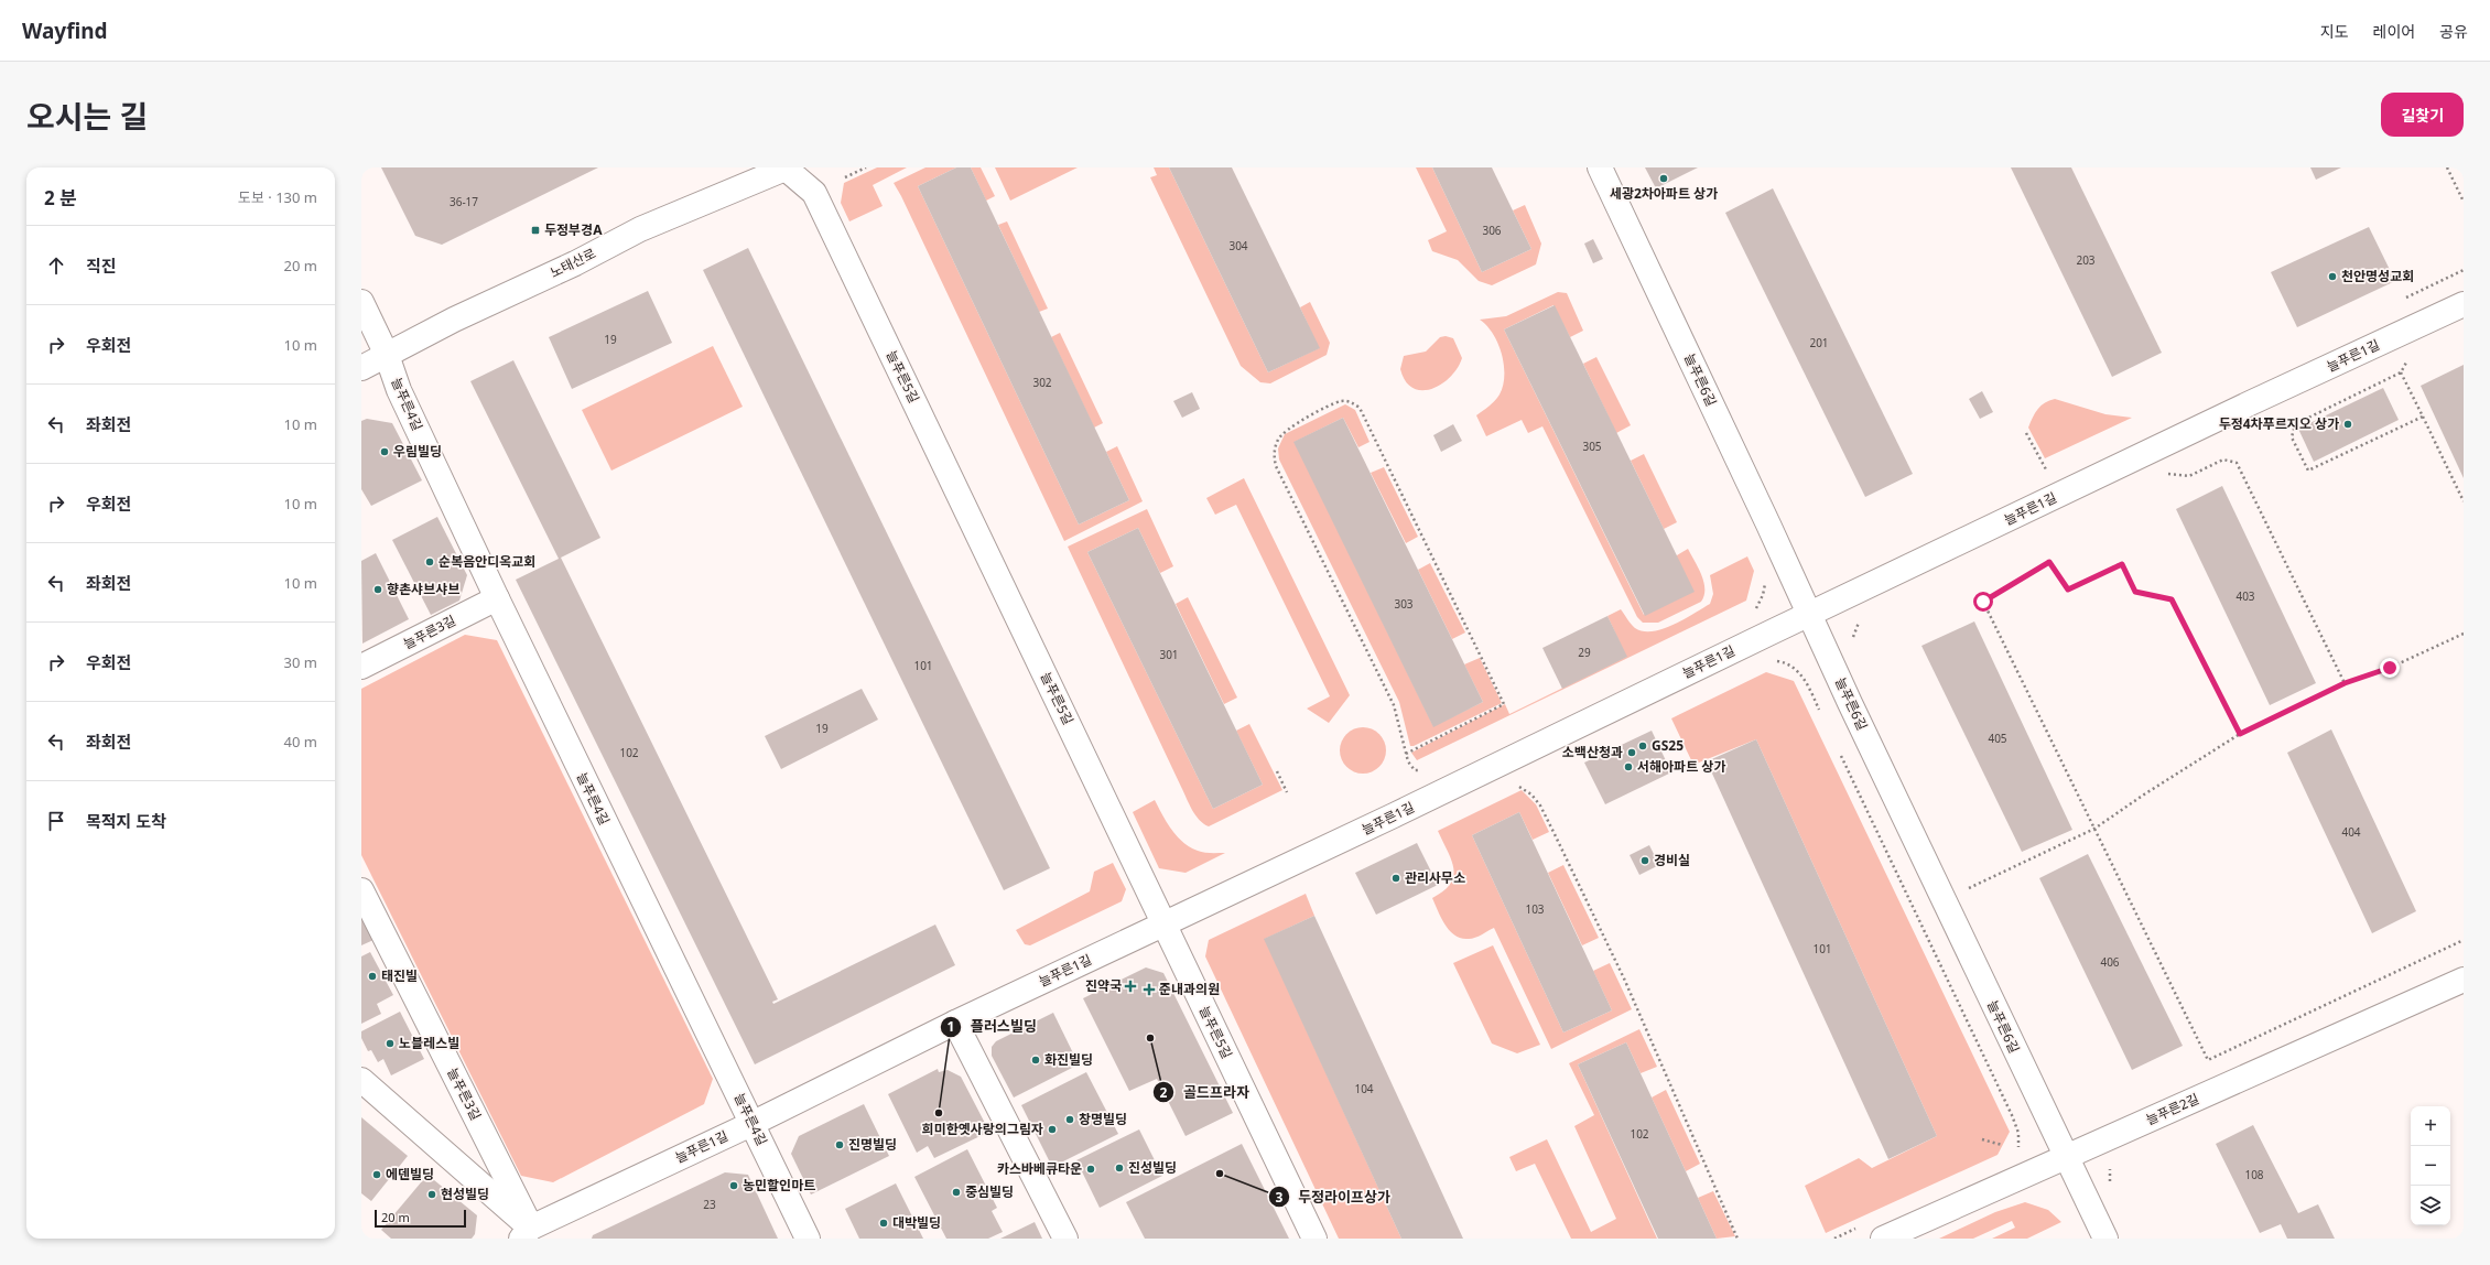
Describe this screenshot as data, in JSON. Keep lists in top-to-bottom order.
{
  "streets": {
    "street": [
      "노태산로",
      "늘푸른1길",
      "늘푸른5길",
      "늘푸른6길",
      "늘푸른4길",
      "늘푸른3길",
      "늘푸른2길"
    ]
  },
  "crossings": [
    ["노태산로", "늘푸른5길"],
    ["노태산로", "늘푸른4길"],
    ["늘푸른1길", "늘푸른5길"],
    ["늘푸른1길", "늘푸른6길"],
    ["늘푸른1길", "늘푸른4길"],
    ["늘푸른1길", "늘푸른3길"],
    ["늘푸른6길", "늘푸른2길"],
    ["늘푸른4길", "늘푸른3길"]
  ],
  "places": {
    "other": [
      "세광2차아파트 상가",
      "천안명성교회",
      "두정4차푸르지오 상가",
      "우림빌딩",
      "순복음안디옥교회",
      "향촌샤브샤브",
      "GS25",
      "소백산청과",
      "서해아파트 상가",
      "경비실",
      "관리사무소",
      "태진빌",
      "골드프라자",
      "노블레스빌",
      "화진빌딩",
      "플러스빌딩",
      "창명빌딩",
      "희미한옛사랑의그림자",
      "진명빌딩",
      "진성빌딩",
      "카스바베큐타운",
      "두정라이프상가",
      "에덴빌딩",
      "농민할인마트",
      "중심빌딩",
      "현성빌딩",
      "대박빌딩"
    ],
    "transit": ["두정부경A"],
    "health": ["진약국", "준내과의원"]
  },
  "house_numbers": [
    "36-17",
    "306",
    "304",
    "203",
    "19",
    "201",
    "302",
    "305",
    "403",
    "303",
    "29",
    "301",
    "101",
    "19",
    "405",
    "102",
    "404",
    "103",
    "101",
    "406",
    "104",
    "102",
    "108",
    "23"
  ],
  "scale_bar": "20 m",
  "page": {
    "header": "Wayfind",
    "nav": ["지도", "레이어", "공유"],
    "title": "오시는 길",
    "buttons": "길찾기",
    "heading": ["2 분", "도보 · 130 m"],
    "list": [
      ["직진", "20 m"],
      ["우회전", "10 m"],
      ["좌회전", "10 m"],
      ["우회전", "10 m"],
      ["좌회전", "10 m"],
      ["우회전", "30 m"],
      ["좌회전", "40 m"],
      "목적지 도착"
    ],
    "map_buttons": ["+", "−"],
    "scale": "20 m"
  }
}
